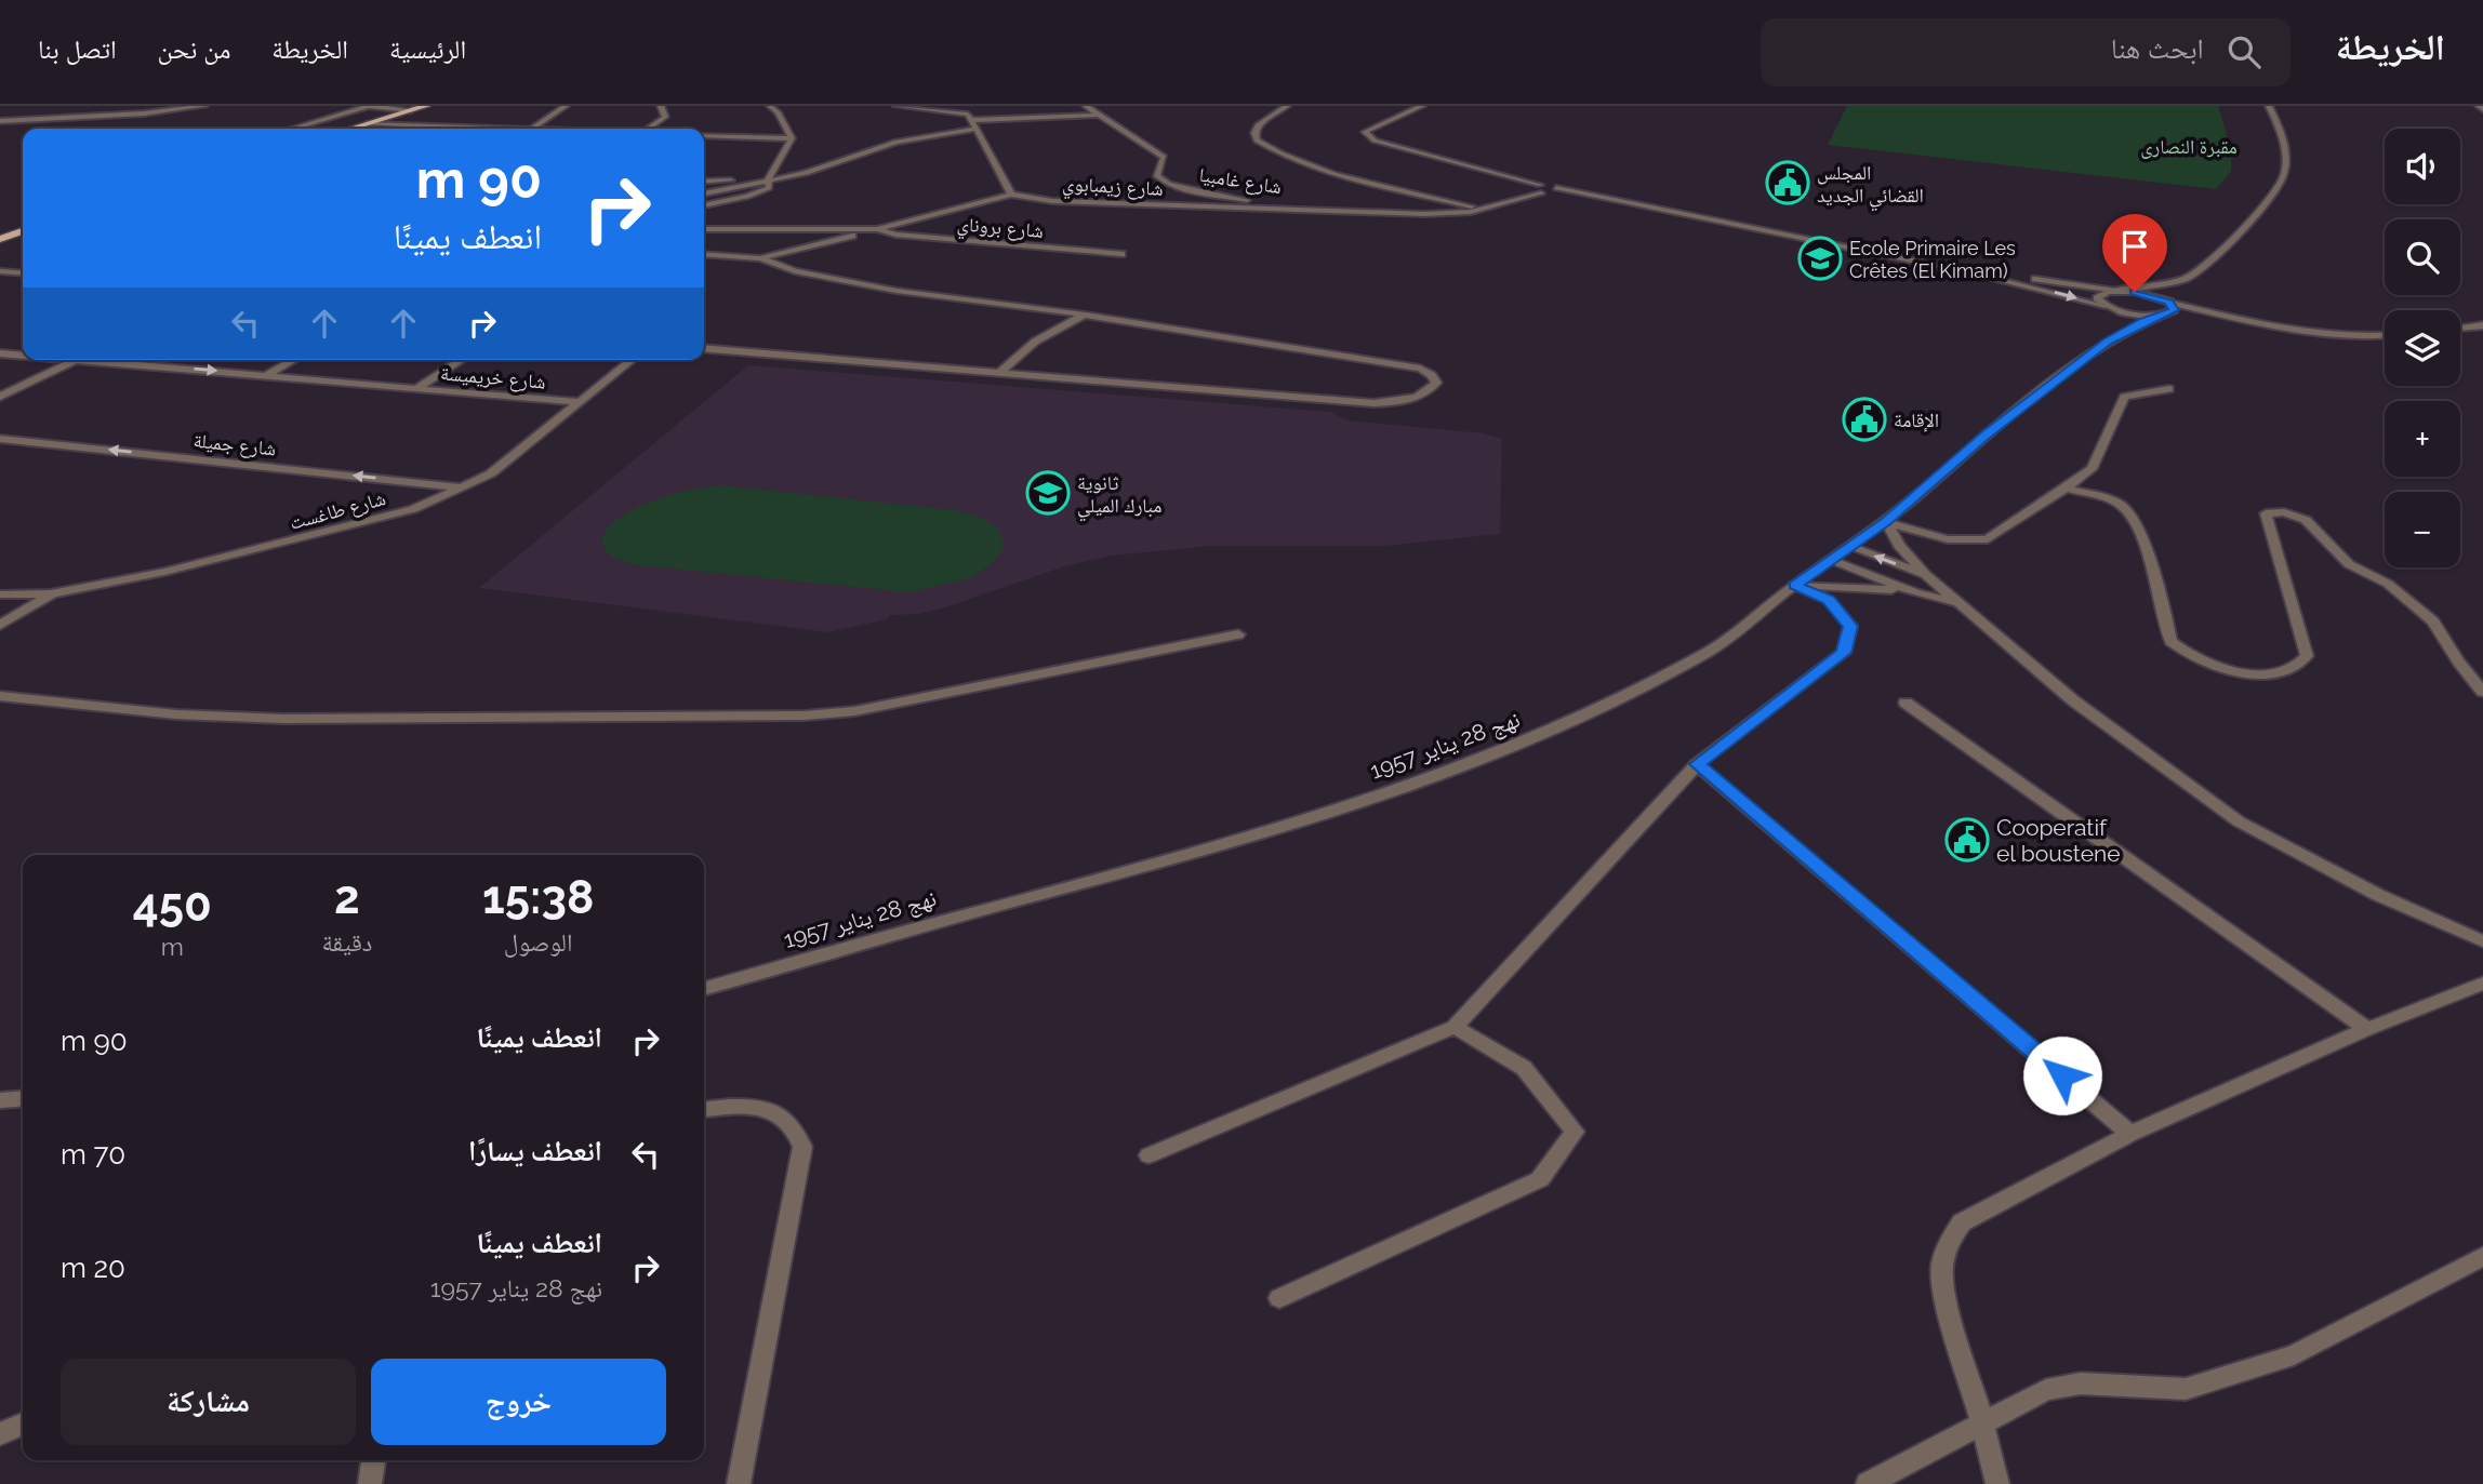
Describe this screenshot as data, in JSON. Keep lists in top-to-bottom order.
{
  "streets": {
    "street": [
      "شارع غامبيا",
      "شارع زيمبابوي",
      "شارع بروناي",
      "شارع خريميسة",
      "شارع جميلة",
      "شارع طاغست",
      "نهج 28 يناير 1957"
    ]
  },
  "crossings": [
    ["شارع غامبيا", "شارع زيمبابوي"],
    ["شارع خريميسة", "شارع طاغست"],
    ["شارع جميلة", "شارع طاغست"]
  ],
  "one_way": ["شارع خريميسة", "شارع جميلة"],
  "parks": ["مقبرة النصارى"],
  "places": {
    "public building": ["المجلس القضائي الجديد", "الإقامة", "Cooperatif el boustene"],
    "school or university": ["Ecole Primaire Les Crêtes (El Kimam)", "ثانوية مبارك الميلي"]
  },
  "page": {
    "header": "الخريطة",
    "search": "ابحث هنا",
    "nav": [
      "الرئيسية",
      "الخريطة",
      "من نحن",
      "اتصل بنا"
    ],
    "map_buttons": ["+", "−"],
    "turn": ["90 m", "انعطف يمينًا"],
    "eta": [
      "15:38",
      "الوصول",
      "2",
      "دقيقة",
      "450",
      "m"
    ],
    "list": [
      {
        "name": "انعطف يمينًا",
        "value": "90 m"
      },
      {
        "name": "انعطف يسارًا",
        "value": "70 m"
      },
      {
        "name": "انعطف يمينًا",
        "note": "نهج 28 يناير 1957",
        "value": "20 m"
      }
    ],
    "buttons": ["خروج", "مشاركة"]
  }
}
